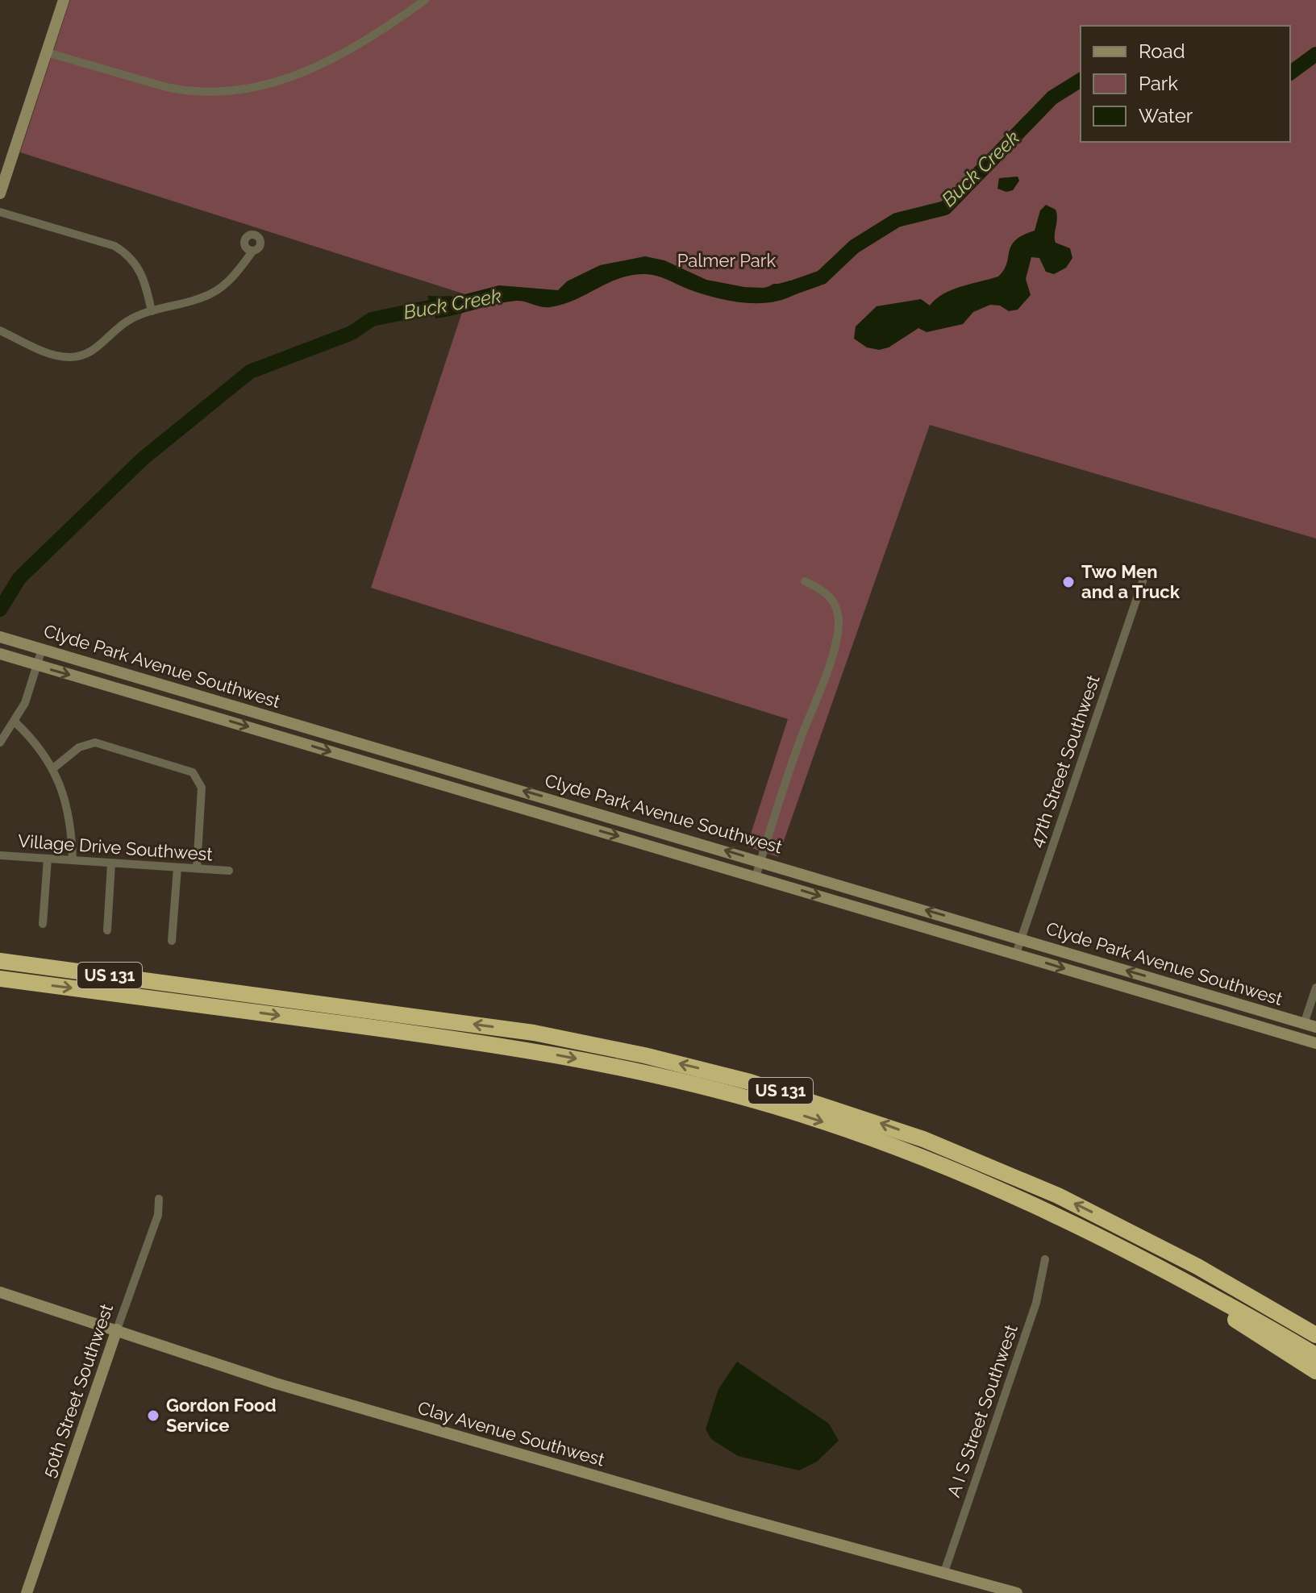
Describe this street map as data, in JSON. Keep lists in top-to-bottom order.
{
  "streets": {
    "highway": ["US 131"],
    "main road": ["Clyde Park Avenue Southwest", "50th Street Southwest", "Clay Avenue Southwest"],
    "street": ["47th Street Southwest", "Village Drive Southwest", "A I S Street Southwest"]
  },
  "crossings": [
    ["Clyde Park Avenue Southwest", "47th Street Southwest"],
    ["50th Street Southwest", "Clay Avenue Southwest"],
    ["A I S Street Southwest", "Clay Avenue Southwest"]
  ],
  "water": ["Buck Creek"],
  "parks": ["Palmer Park"],
  "places": ["Two Men and a Truck", "Gordon Food Service"],
  "legend": ["Road", "Park", "Water"]
}
